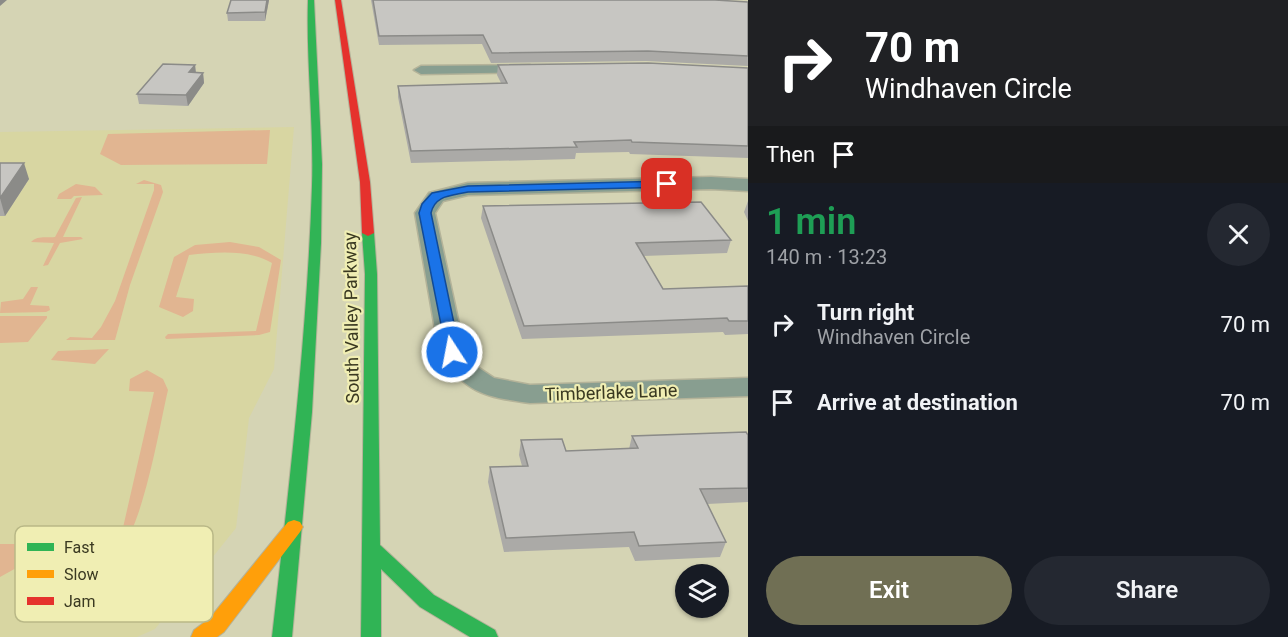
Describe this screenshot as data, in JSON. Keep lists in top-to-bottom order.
{
  "streets": {
    "main road": ["South Valley Parkway"],
    "street": ["Timberlake Lane"]
  },
  "legend": ["Fast", "Slow", "Jam"],
  "page": {
    "turn": ["70 m", "Windhaven Circle"],
    "then": "Then",
    "heading": ["1 min", "140 m · 13:23"],
    "list": [
      {
        "name": "Turn right",
        "note": "Windhaven Circle",
        "value": "70 m"
      },
      {
        "name": "Arrive at destination",
        "value": "70 m"
      }
    ],
    "buttons": ["Exit", "Share"]
  }
}
